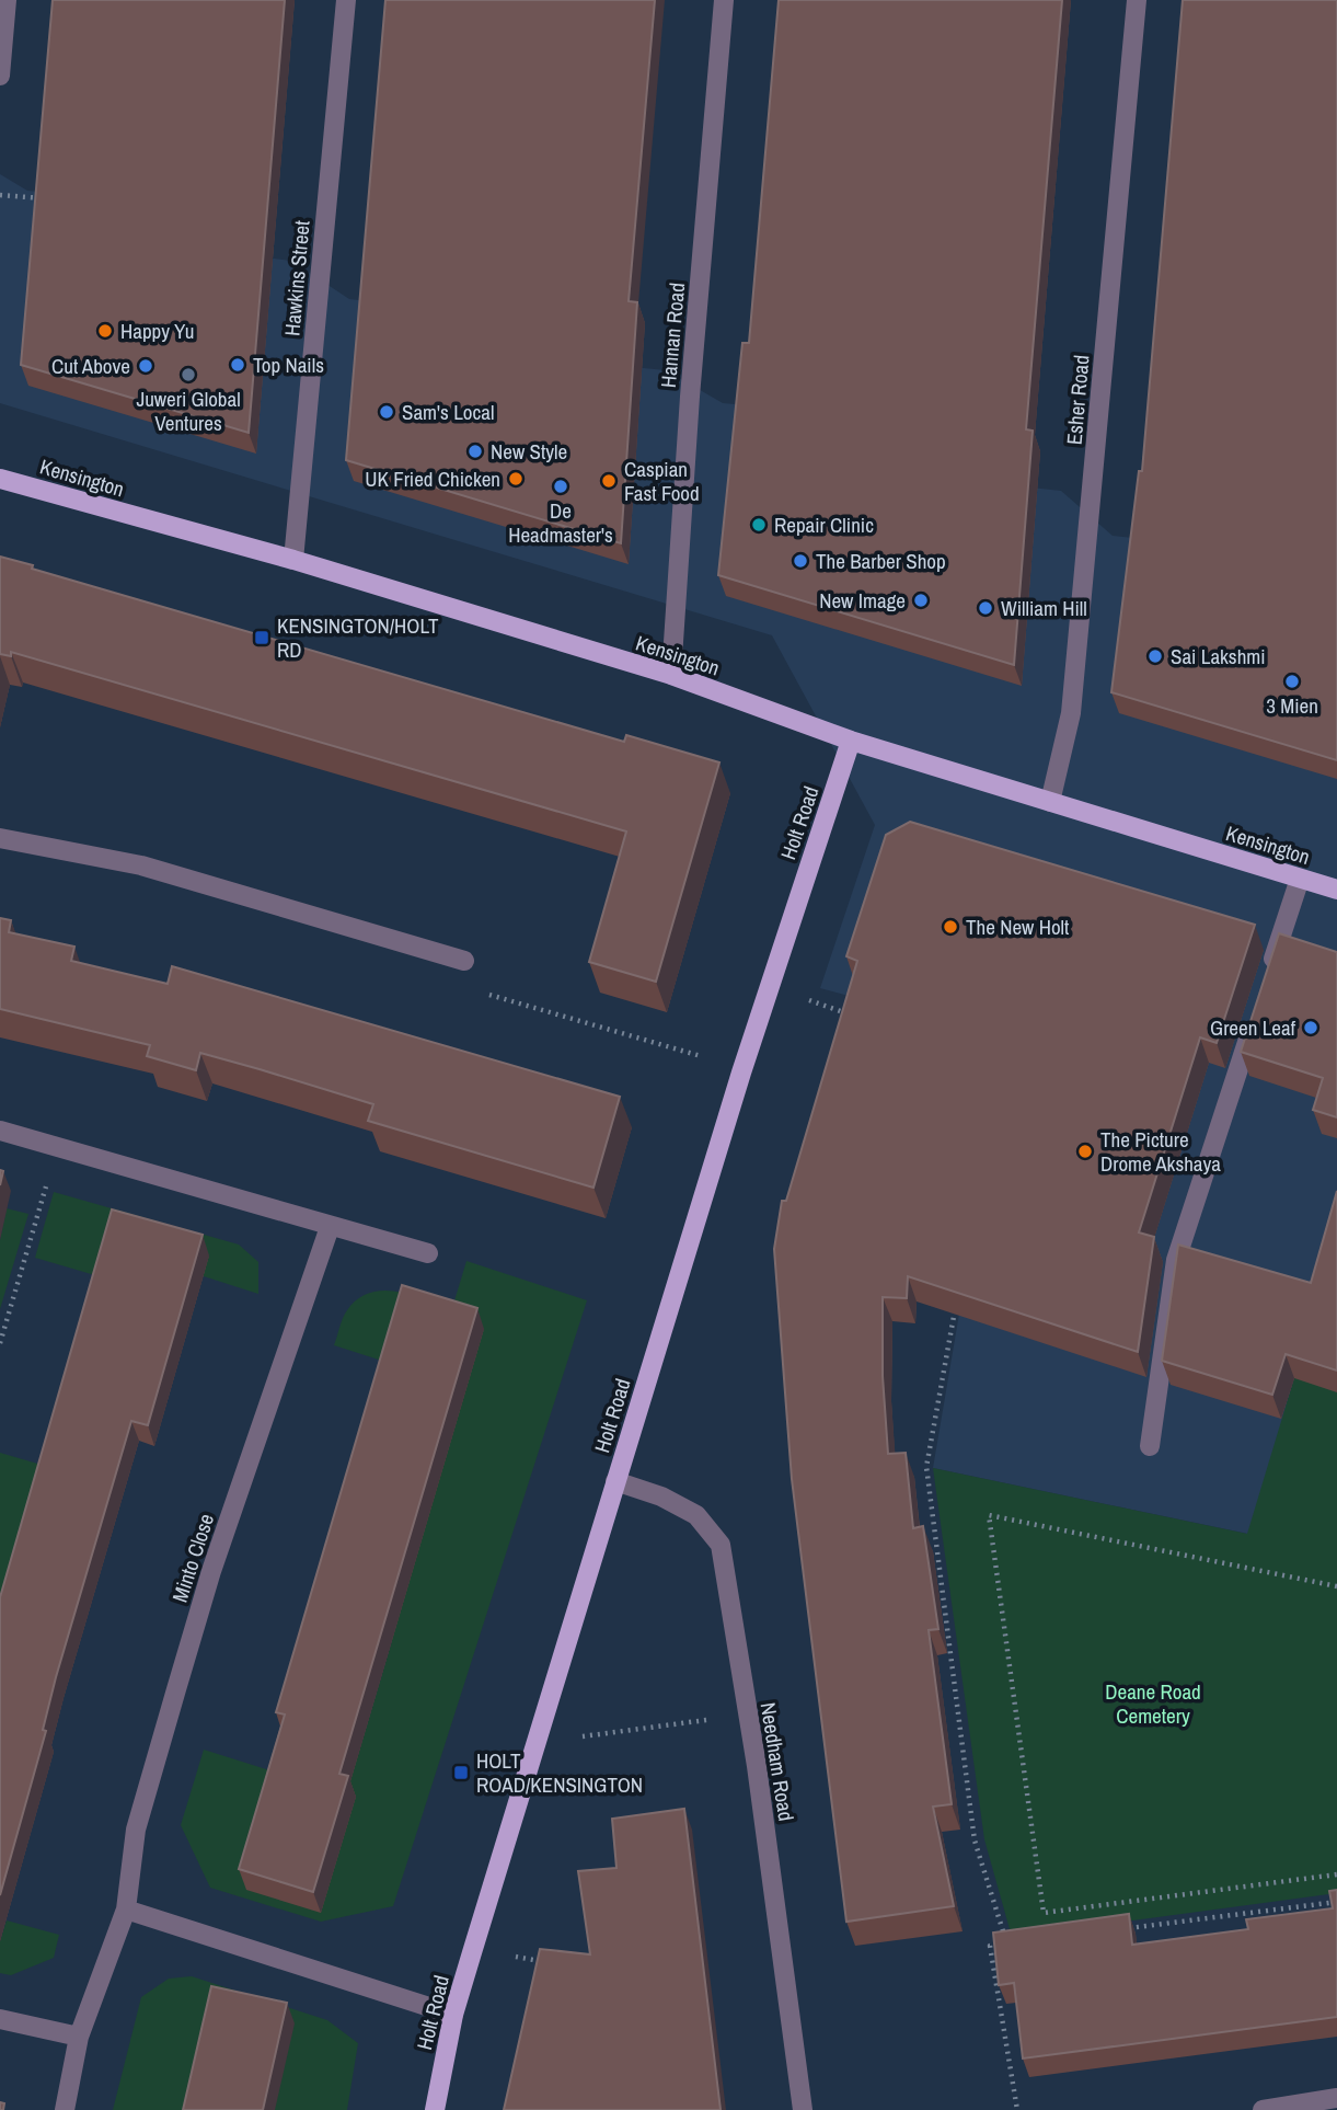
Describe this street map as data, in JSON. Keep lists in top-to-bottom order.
{
  "streets": {
    "main road": ["Kensington", "Holt Road"],
    "street": [
      "Hawkins Street",
      "Hannan Road",
      "Esher Road",
      "Minto Close",
      "Needham Road"
    ]
  },
  "crossings": [
    ["Hawkins Street", "Kensington"],
    ["Hannan Road", "Kensington"],
    ["Esher Road", "Kensington"],
    ["Kensington", "Holt Road"],
    ["Holt Road", "Needham Road"]
  ],
  "parks": ["Deane Road Cemetery"],
  "places": {
    "other": [
      "Happy Yu",
      "Top Nails",
      "Cut Above",
      "Juweri Global Ventures",
      "Sam's Local",
      "New Style",
      "UK Fried Chicken",
      "Caspian Fast Food",
      "De Headmaster's",
      "Repair Clinic",
      "The Barber Shop",
      "New Image",
      "William Hill",
      "Sai Lakshmi",
      "3 Mien",
      "The New Holt",
      "Green Leaf",
      "The Picture Drome Akshaya"
    ],
    "transit": ["KENSINGTON/HOLT RD", "HOLT ROAD/KENSINGTON"]
  }
}
